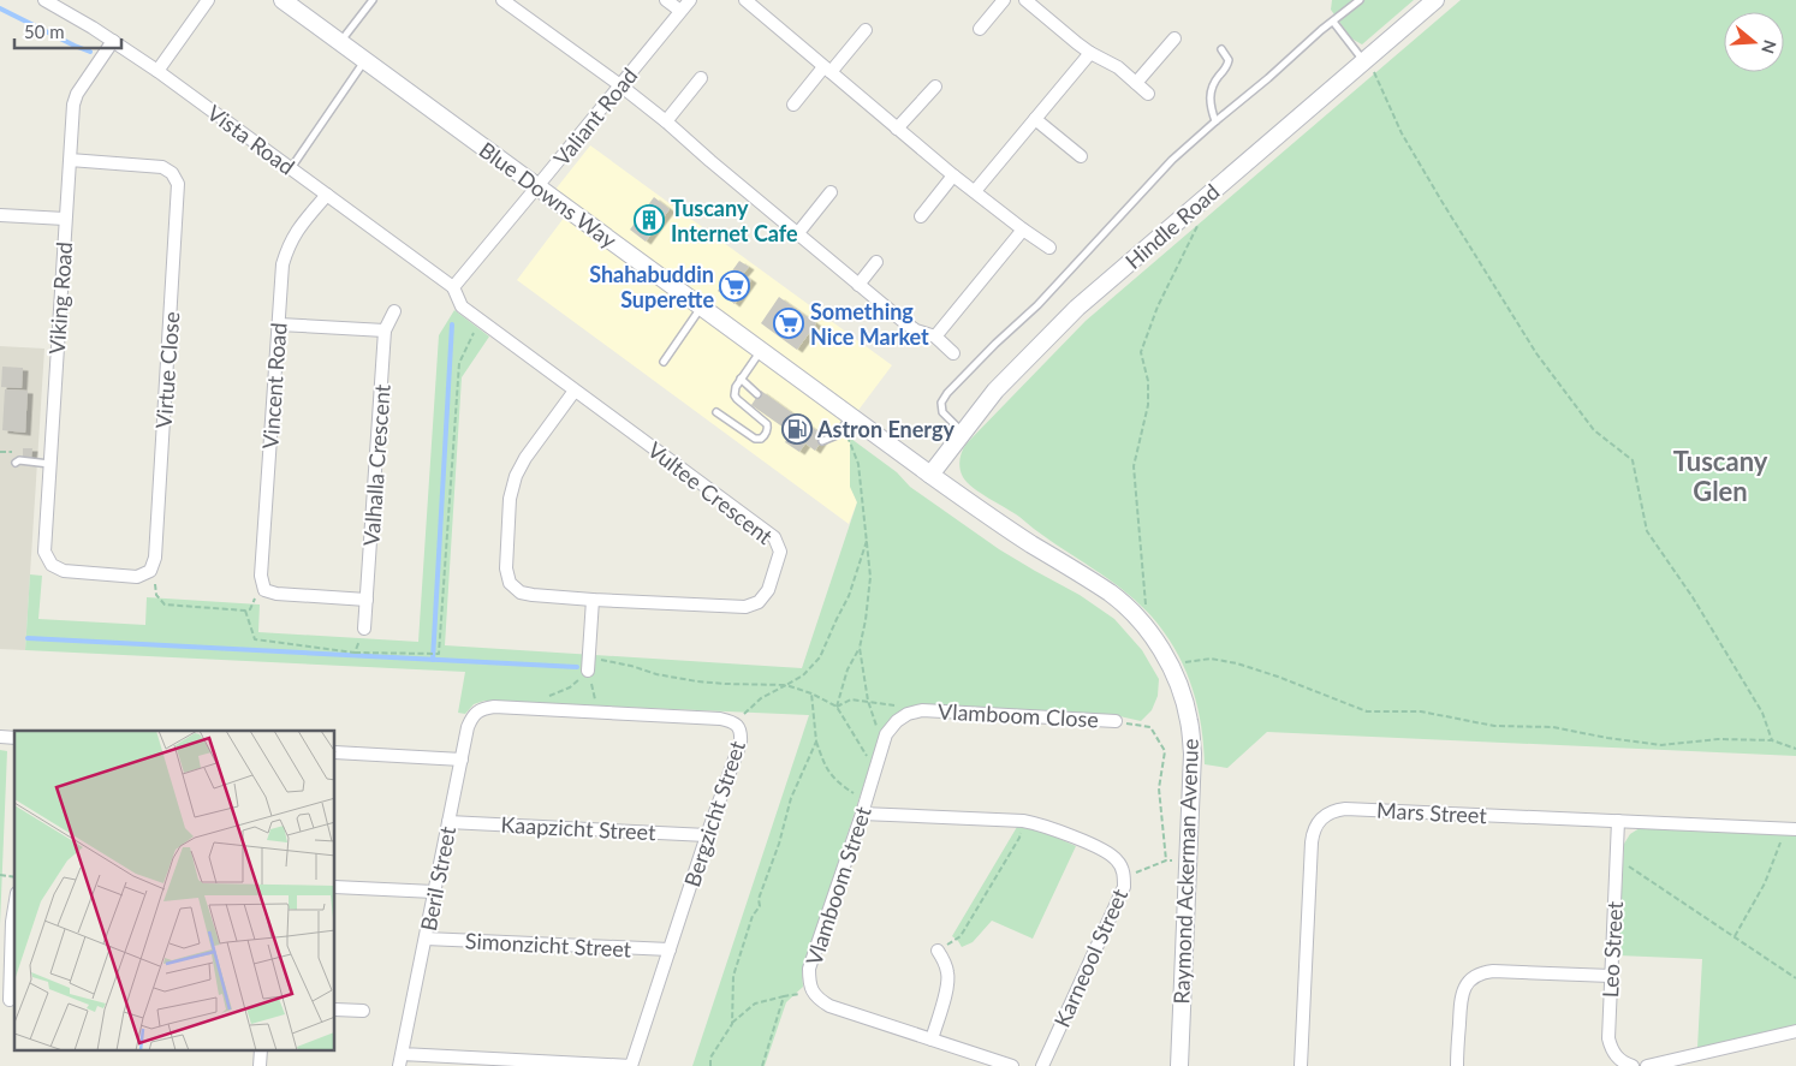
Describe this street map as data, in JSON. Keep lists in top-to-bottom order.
{
  "streets": {
    "street": [
      "Valiant Road",
      "Vista Road",
      "Blue Downs Way",
      "Hindle Road",
      "Viking Road",
      "Virtue Close",
      "Vincent Road",
      "Valhalla Crescent",
      "Vultee Crescent",
      "Vlamboom Close",
      "Mars Street",
      "Bergzicht Street",
      "Kaapzicht Street",
      "Raymond Ackerman Avenue",
      "Beril Street",
      "Vlamboom Street",
      "Simonzicht Street",
      "Leo Street",
      "Karneool Street"
    ]
  },
  "crossings": [
    ["Valiant Road", "Vista Road"],
    ["Valiant Road", "Blue Downs Way"],
    ["Valiant Road", "Vultee Crescent"],
    ["Vista Road", "Viking Road"],
    ["Vista Road", "Vincent Road"],
    ["Vista Road", "Vultee Crescent"],
    ["Blue Downs Way", "Hindle Road"],
    ["Blue Downs Way", "Raymond Ackerman Avenue"],
    ["Hindle Road", "Raymond Ackerman Avenue"],
    ["Viking Road", "Virtue Close"],
    ["Vlamboom Close", "Vlamboom Street"],
    ["Mars Street", "Leo Street"],
    ["Bergzicht Street", "Kaapzicht Street"],
    ["Bergzicht Street", "Beril Street"],
    ["Bergzicht Street", "Simonzicht Street"],
    ["Kaapzicht Street", "Beril Street"],
    ["Beril Street", "Simonzicht Street"],
    ["Vlamboom Street", "Karneool Street"]
  ],
  "districts": ["Tuscany Glen"],
  "places": {
    "building": ["Tuscany Internet Cafe"],
    "supermarket": ["Shahabuddin Superette", "Something Nice Market"],
    "fuel station": ["Astron Energy"]
  },
  "scale_bar": "50 m",
  "north": "right"
}
